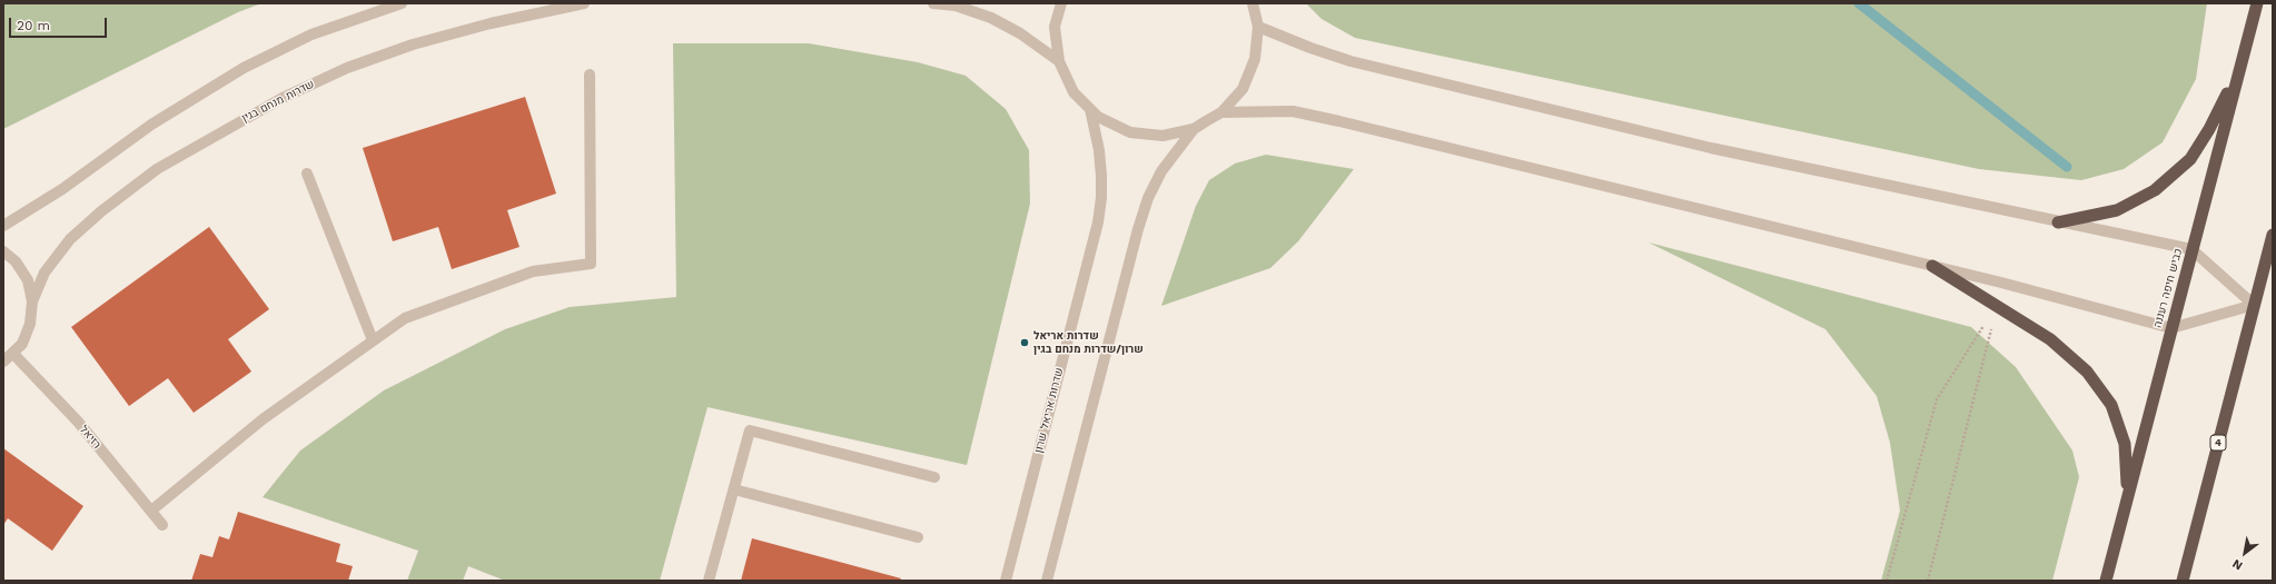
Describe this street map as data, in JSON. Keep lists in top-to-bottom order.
{
  "streets": {
    "highway": ["כביש חיפה רעננה", "4"],
    "street": ["שדרות מנחם בגין", "שדרות אריאל שרון", "רזיאל"]
  },
  "places": ["שדרות אריאל שרון/שדרות מנחם בגין"],
  "scale_bar": "20 m",
  "north": "bottom left"
}
